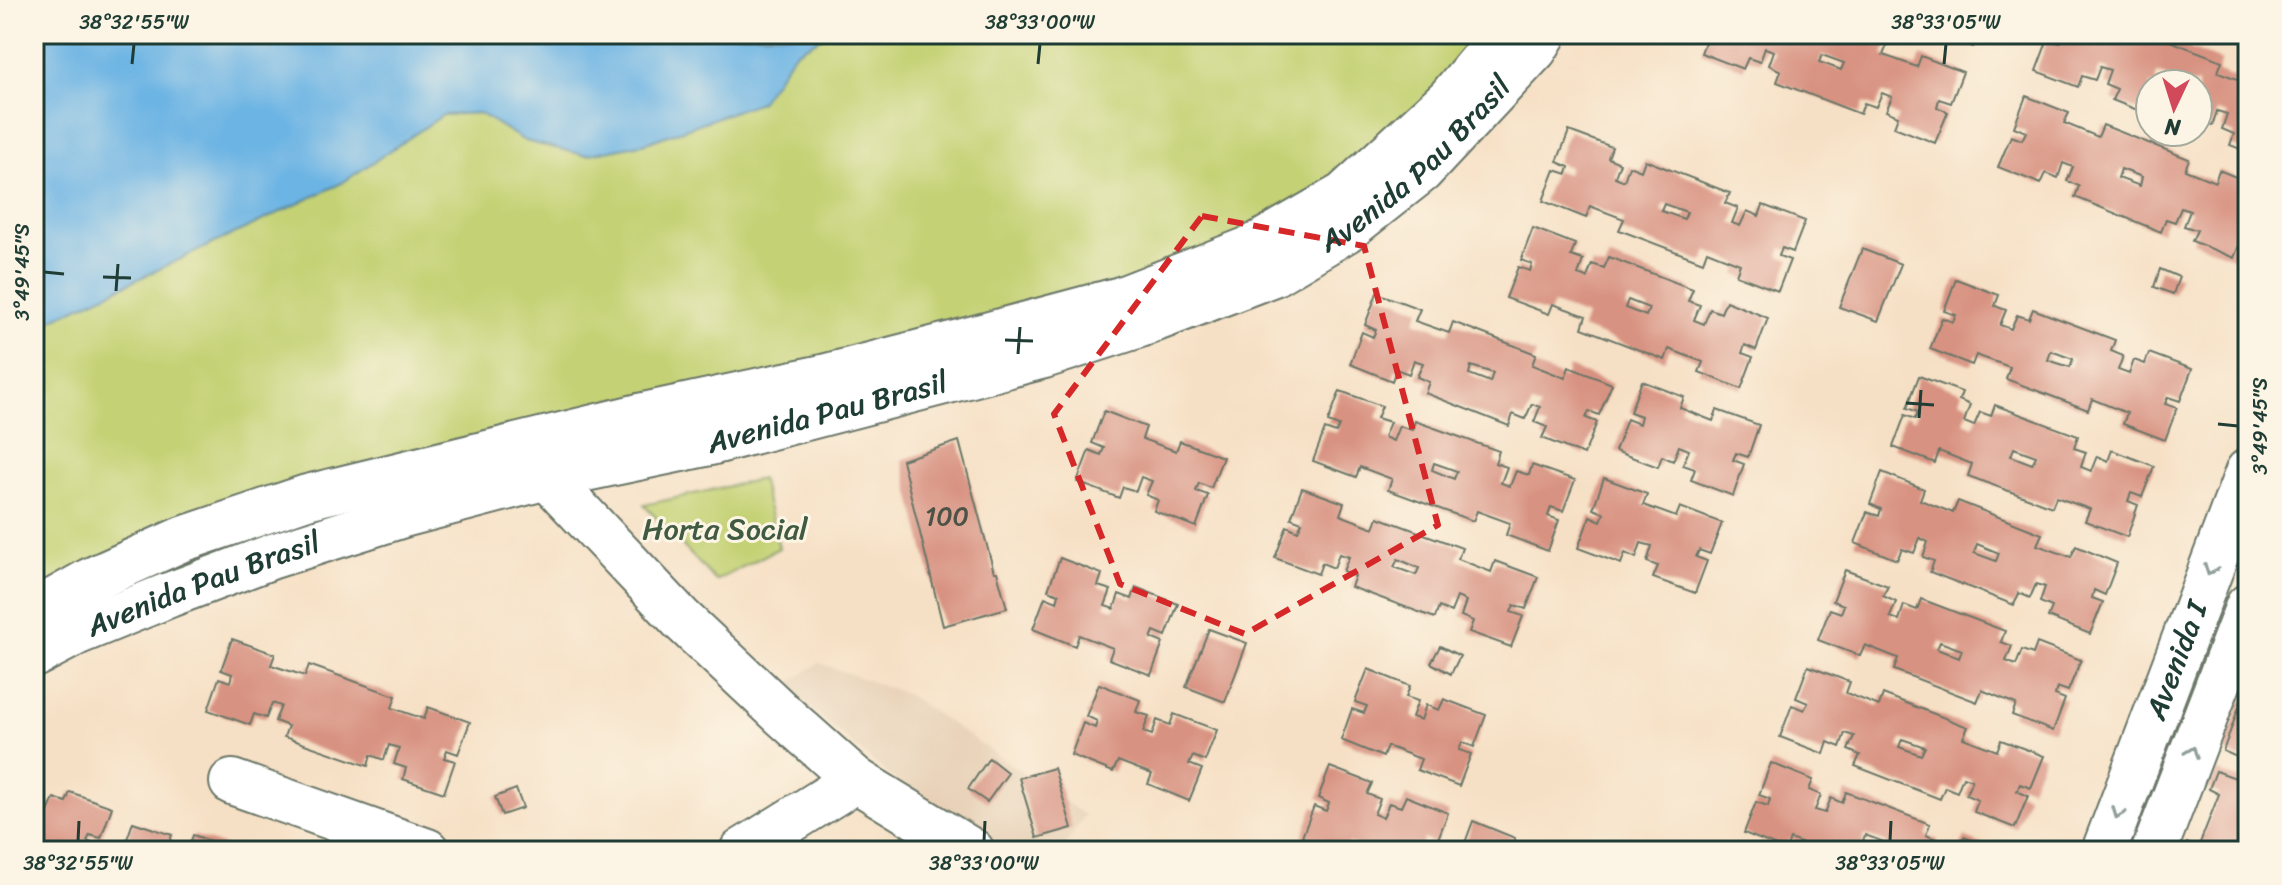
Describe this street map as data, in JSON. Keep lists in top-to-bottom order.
{
  "streets": {
    "street": ["Avenida Pau Brasil", "Avenida I"]
  },
  "parks": ["Horta Social"],
  "house_numbers": ["100"],
  "north": "bottom",
  "coordinates": [
    "38°32'55\"W",
    "38°33'00\"W",
    "38°33'05\"W",
    "3°49'45\"S"
  ]
}
